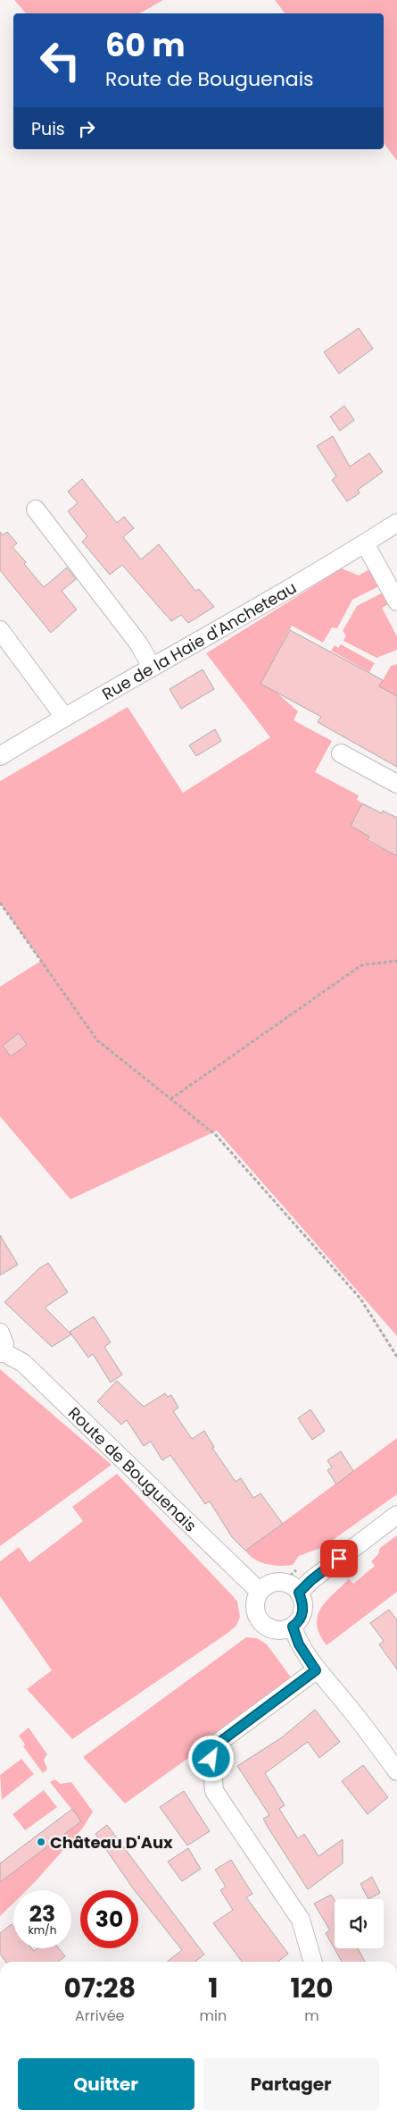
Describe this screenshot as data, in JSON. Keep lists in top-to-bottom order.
{
  "streets": {
    "street": ["Rue de la Haie d'Ancheteau", "Route de Bouguenais"]
  },
  "places": ["Château D'Aux"],
  "page": {
    "turn": ["60 m", "Route de Bouguenais"],
    "then": "Puis",
    "speed": "23 km/h",
    "limit": "30",
    "eta": [
      "07:28",
      "Arrivée",
      "1",
      "min",
      "120",
      "m"
    ],
    "buttons": ["Quitter", "Partager"]
  }
}
